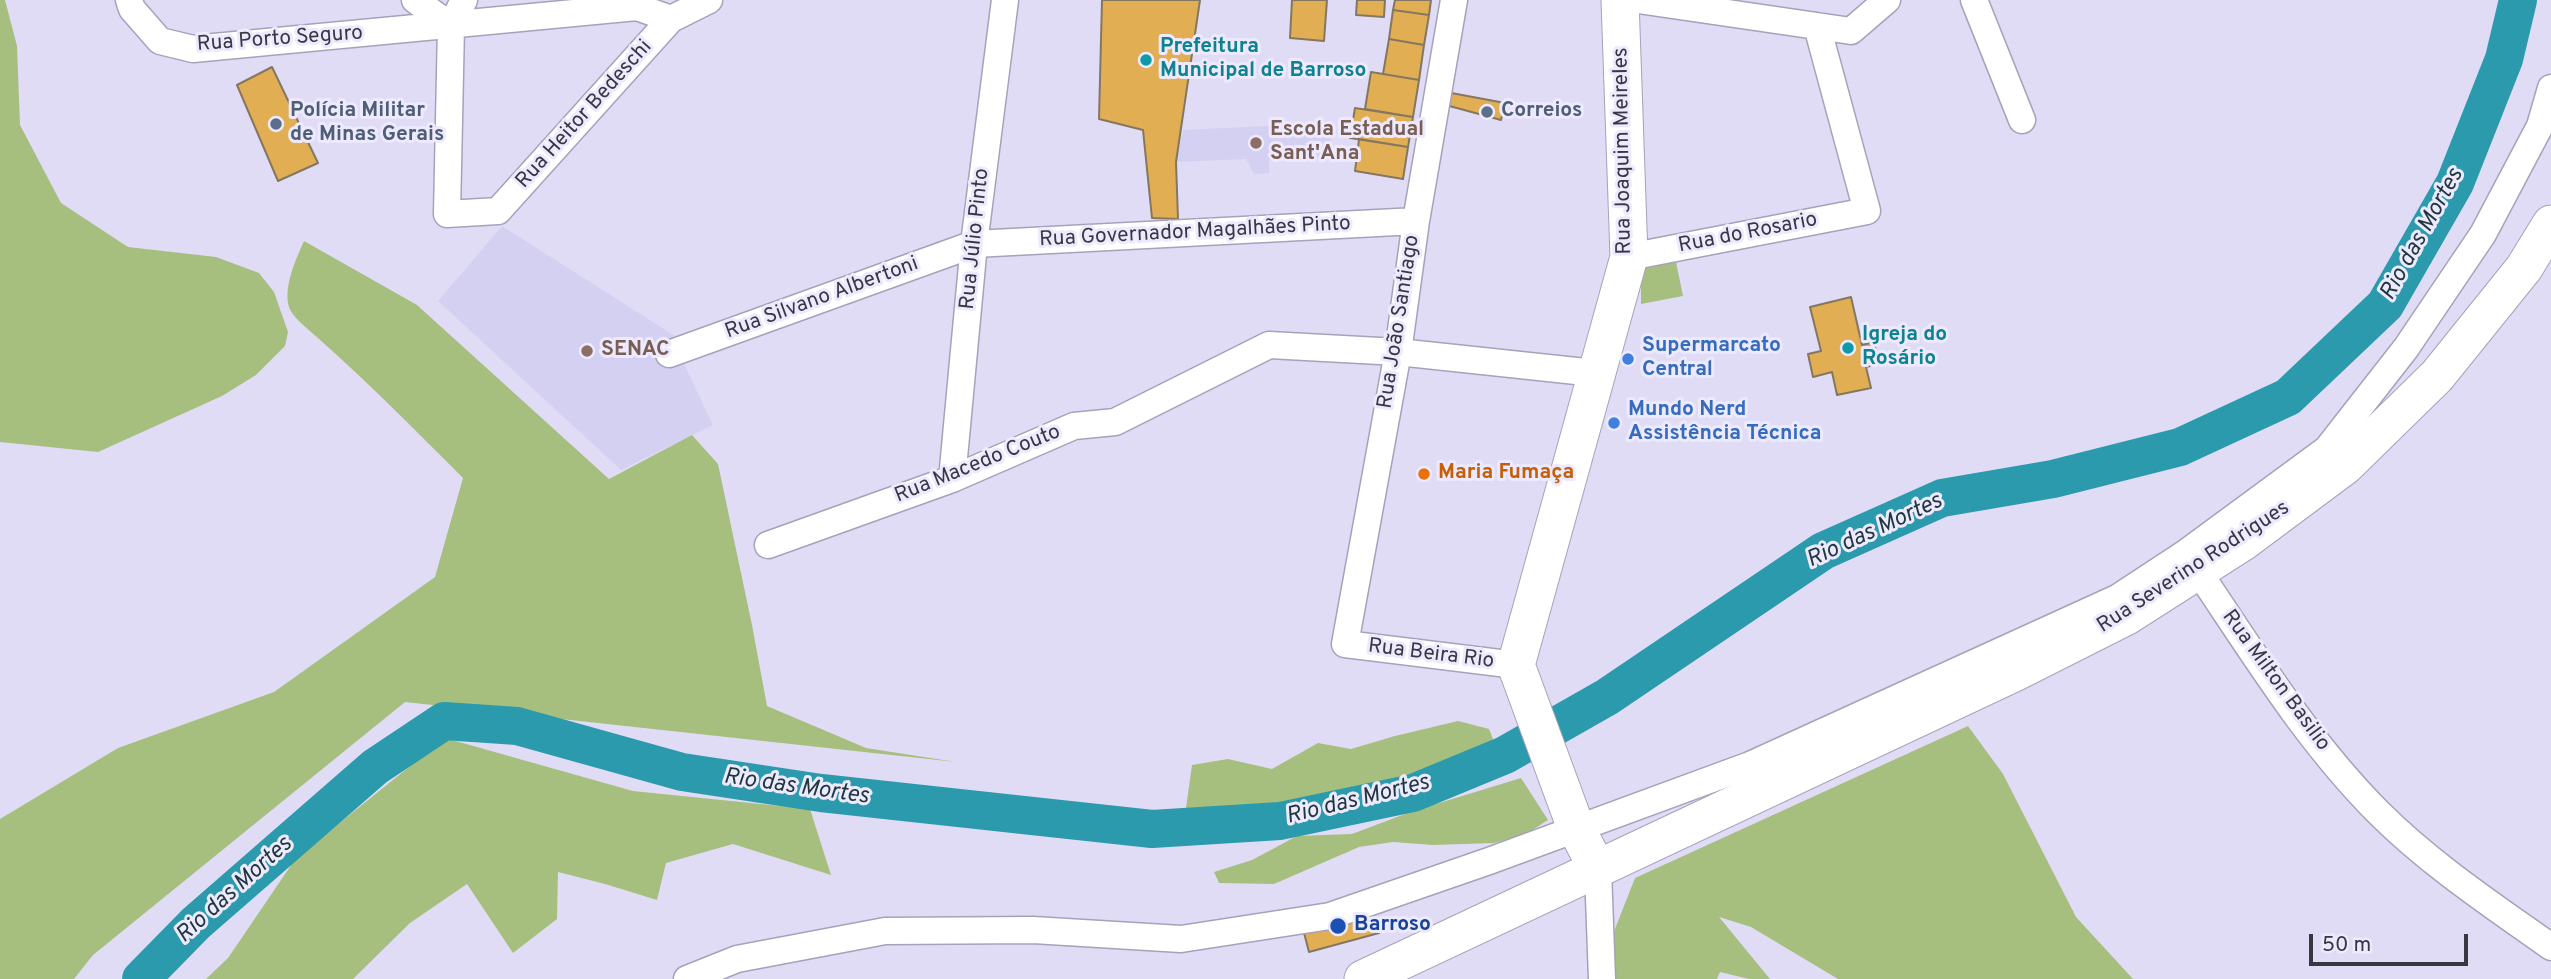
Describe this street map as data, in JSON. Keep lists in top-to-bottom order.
{
  "streets": {
    "street": [
      "Rua Porto Seguro",
      "Rua Heitor Bedeschi",
      "Rua Joaquim Meireles",
      "Rua Governador Magalhães Pinto",
      "Rua do Rosario",
      "Rua Júlio Pinto",
      "Rua Silvano Albertoni",
      "Rua João Santiago",
      "Rua Macedo Couto",
      "Rua Severino Rodrigues",
      "Rua Beira Rio",
      "Rua Milton Basilio"
    ]
  },
  "crossings": [
    ["Rua Porto Seguro", "Rua Heitor Bedeschi"],
    ["Rua Joaquim Meireles", "Rua do Rosario"],
    ["Rua Joaquim Meireles", "Rua Macedo Couto"],
    ["Rua Joaquim Meireles", "Rua Beira Rio"],
    ["Rua Governador Magalhães Pinto", "Rua Júlio Pinto"],
    ["Rua Governador Magalhães Pinto", "Rua Silvano Albertoni"],
    ["Rua Governador Magalhães Pinto", "Rua João Santiago"],
    ["Rua Júlio Pinto", "Rua Silvano Albertoni"],
    ["Rua Júlio Pinto", "Rua Macedo Couto"],
    ["Rua João Santiago", "Rua Macedo Couto"],
    ["Rua João Santiago", "Rua Beira Rio"],
    ["Rua Severino Rodrigues", "Rua Milton Basilio"]
  ],
  "water": ["Rio das Mortes"],
  "places": [
    "Prefeitura Municipal de Barroso",
    "Correios",
    "Polícia Militar de Minas Gerais",
    "Escola Estadual Sant'Ana",
    "Igreja do Rosário",
    "SENAC",
    "Supermarcato Central",
    "Mundo Nerd Assistência Técnica",
    "Maria Fumaça",
    "Barroso"
  ],
  "scale_bar": "50 m"
}
